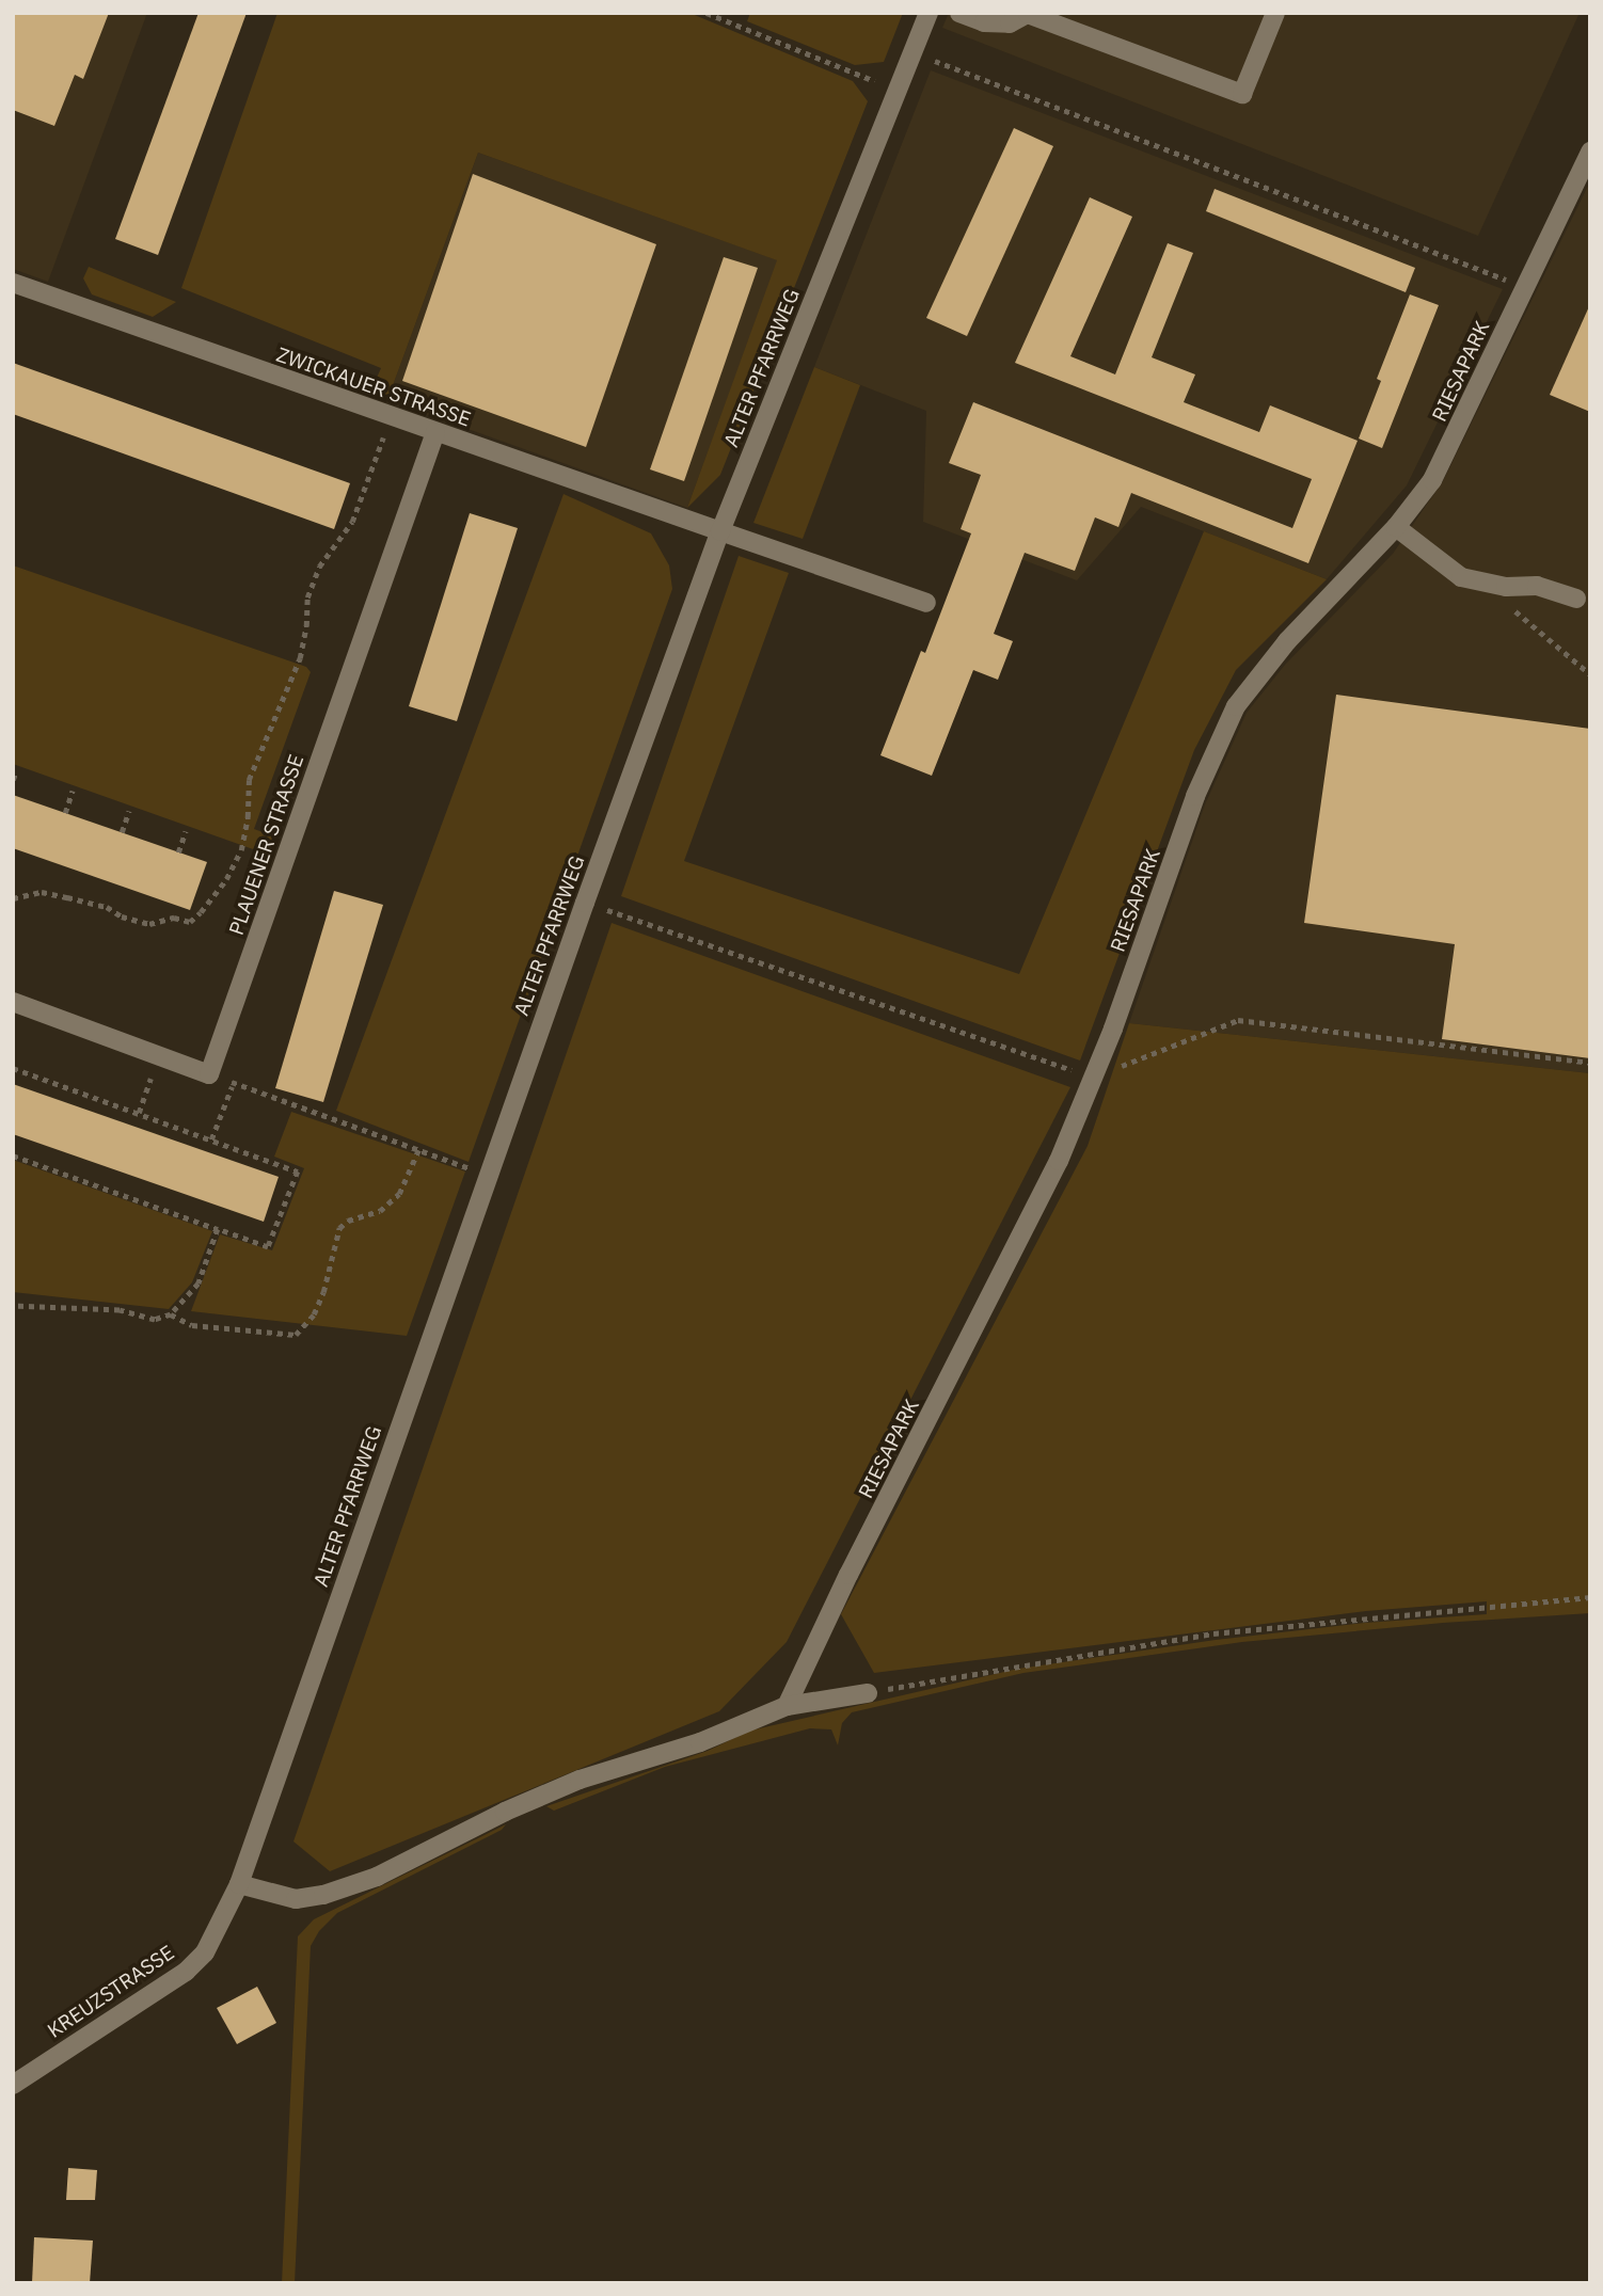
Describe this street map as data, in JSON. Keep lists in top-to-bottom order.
{
  "streets": {
    "street": [
      "ALTER PFARRWEG",
      "RIESAPARK",
      "ZWICKAUER STRASSE",
      "PLAUENER STRASSE",
      "KREUZSTRASSE"
    ]
  },
  "crossings": [
    ["ALTER PFARRWEG", "ZWICKAUER STRASSE"],
    ["ALTER PFARRWEG", "KREUZSTRASSE"],
    ["ZWICKAUER STRASSE", "PLAUENER STRASSE"]
  ]
}
